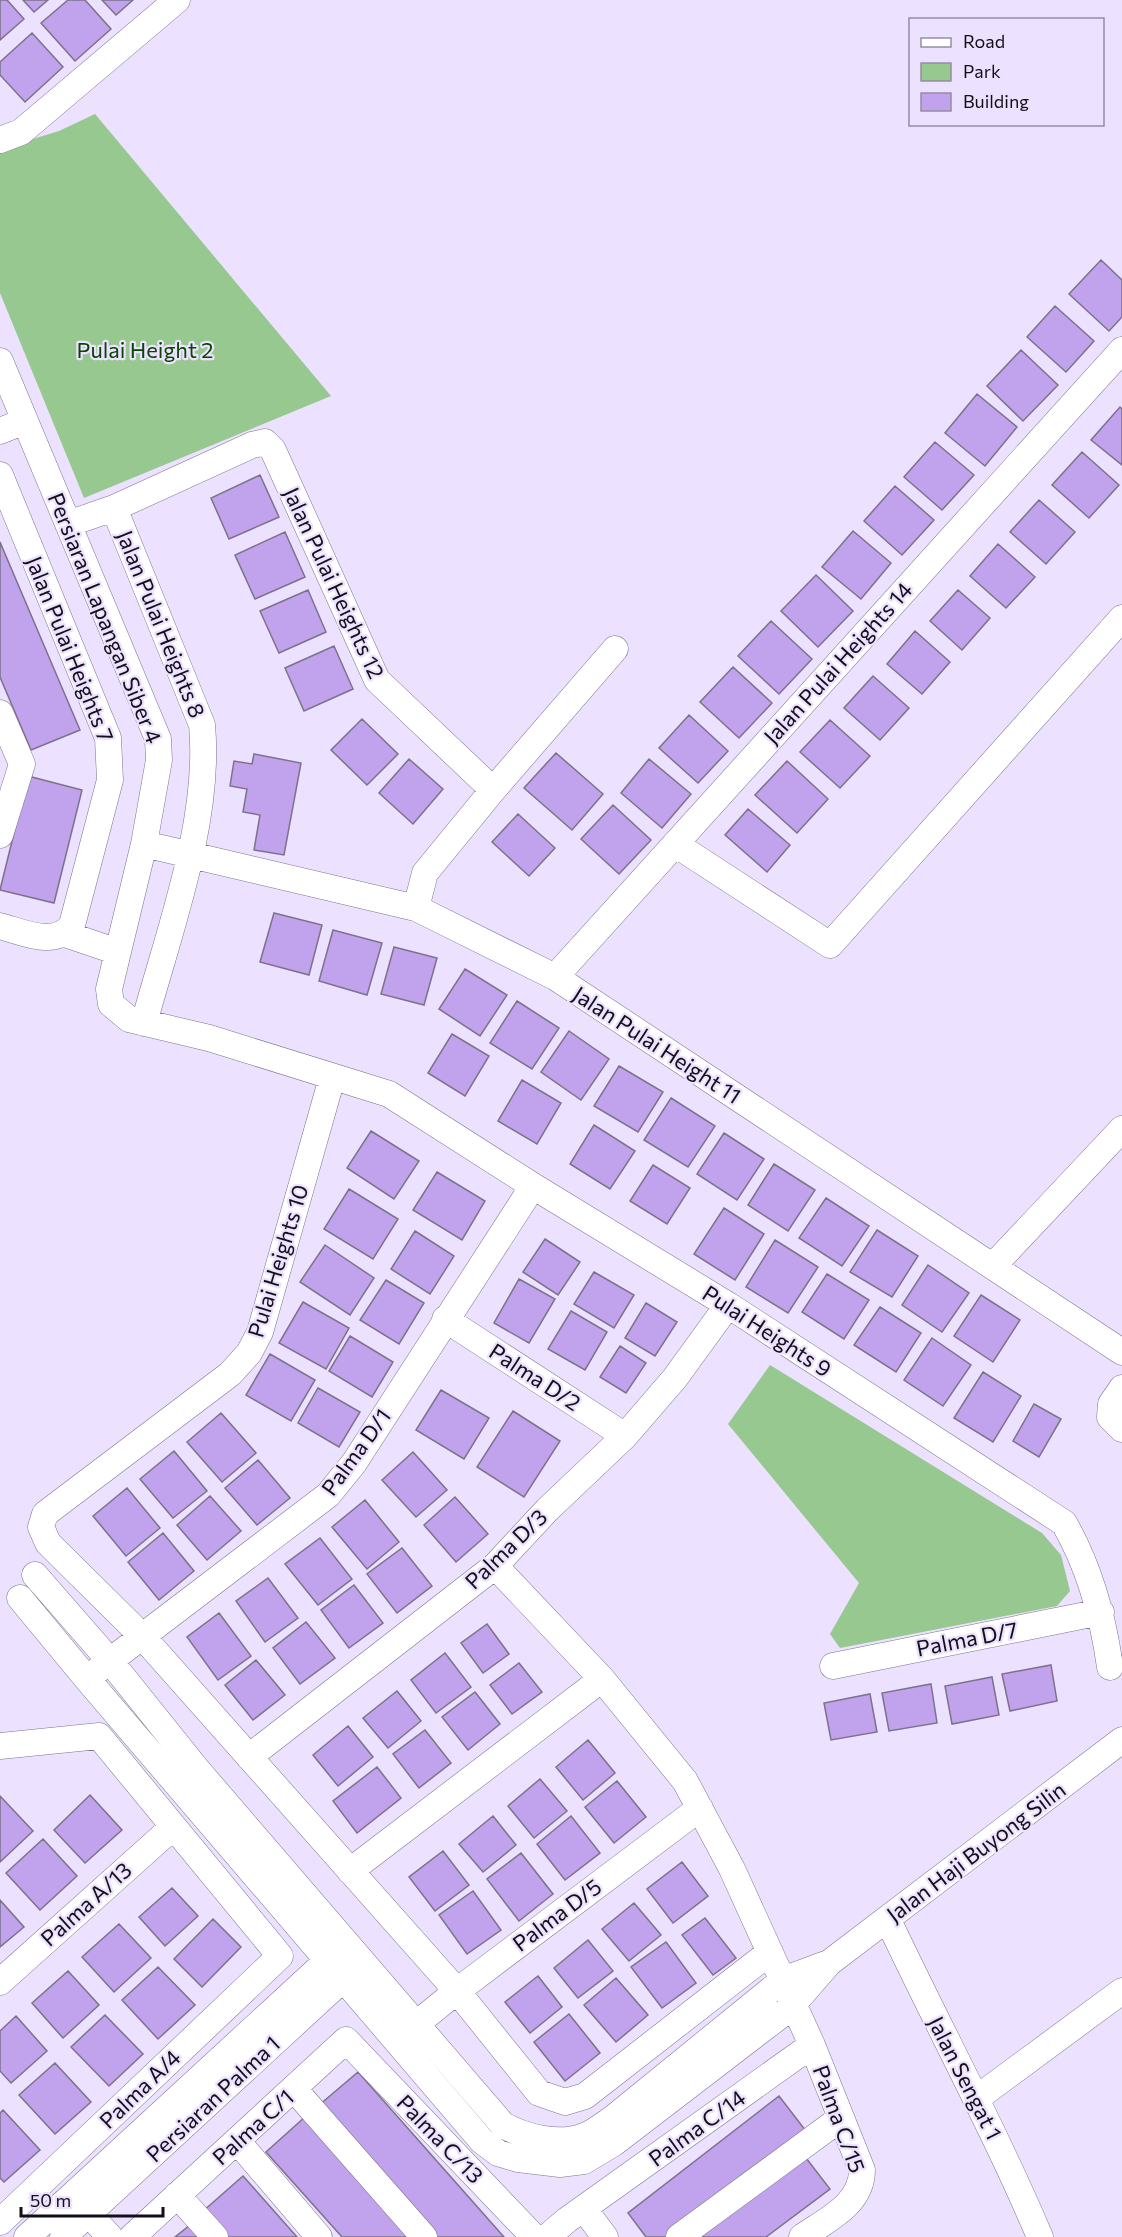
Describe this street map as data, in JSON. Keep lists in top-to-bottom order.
{
  "streets": {
    "street": [
      "Jalan Pulai Heights 12",
      "Persiaran Lapangan Siber 4",
      "Jalan Pulai Heights 8",
      "Jalan Pulai Heights 7",
      "Jalan Pulai Heights 14",
      "Jalan Pulai Height 11",
      "Pulai Heights 10",
      "Pulai Heights 9",
      "Palma D/2",
      "Palma D/1",
      "Palma D/3",
      "Palma D/7",
      "Jalan Haji Buyong Silin",
      "Palma A/13",
      "Palma D/5",
      "Jalan Sengat 1",
      "Palma A/4",
      "Palma C/15",
      "Palma C/1",
      "Palma C/14",
      "Palma C/13"
    ]
  },
  "crossings": [
    ["Jalan Pulai Heights 12", "Jalan Pulai Heights 8"],
    ["Persiaran Lapangan Siber 4", "Jalan Pulai Heights 8"],
    ["Persiaran Lapangan Siber 4", "Jalan Pulai Height 11"],
    ["Persiaran Lapangan Siber 4", "Pulai Heights 9"],
    ["Jalan Pulai Heights 8", "Jalan Pulai Height 11"],
    ["Jalan Pulai Heights 8", "Pulai Heights 9"],
    ["Jalan Pulai Heights 14", "Jalan Pulai Height 11"],
    ["Pulai Heights 10", "Pulai Heights 9"],
    ["Pulai Heights 10", "Palma D/1"],
    ["Pulai Heights 9", "Palma D/1"],
    ["Pulai Heights 9", "Palma D/3"],
    ["Pulai Heights 9", "Palma D/7"],
    ["Palma D/2", "Palma D/1"],
    ["Palma D/2", "Palma D/3"],
    ["Jalan Haji Buyong Silin", "Jalan Sengat 1"],
    ["Palma A/13", "Palma A/4"],
    ["Palma C/15", "Palma C/14"],
    ["Palma C/1", "Palma C/13"]
  ],
  "parks": ["Pulai Height 2"],
  "legend": ["Road", "Park", "Building"],
  "scale_bar": "50 m"
}
